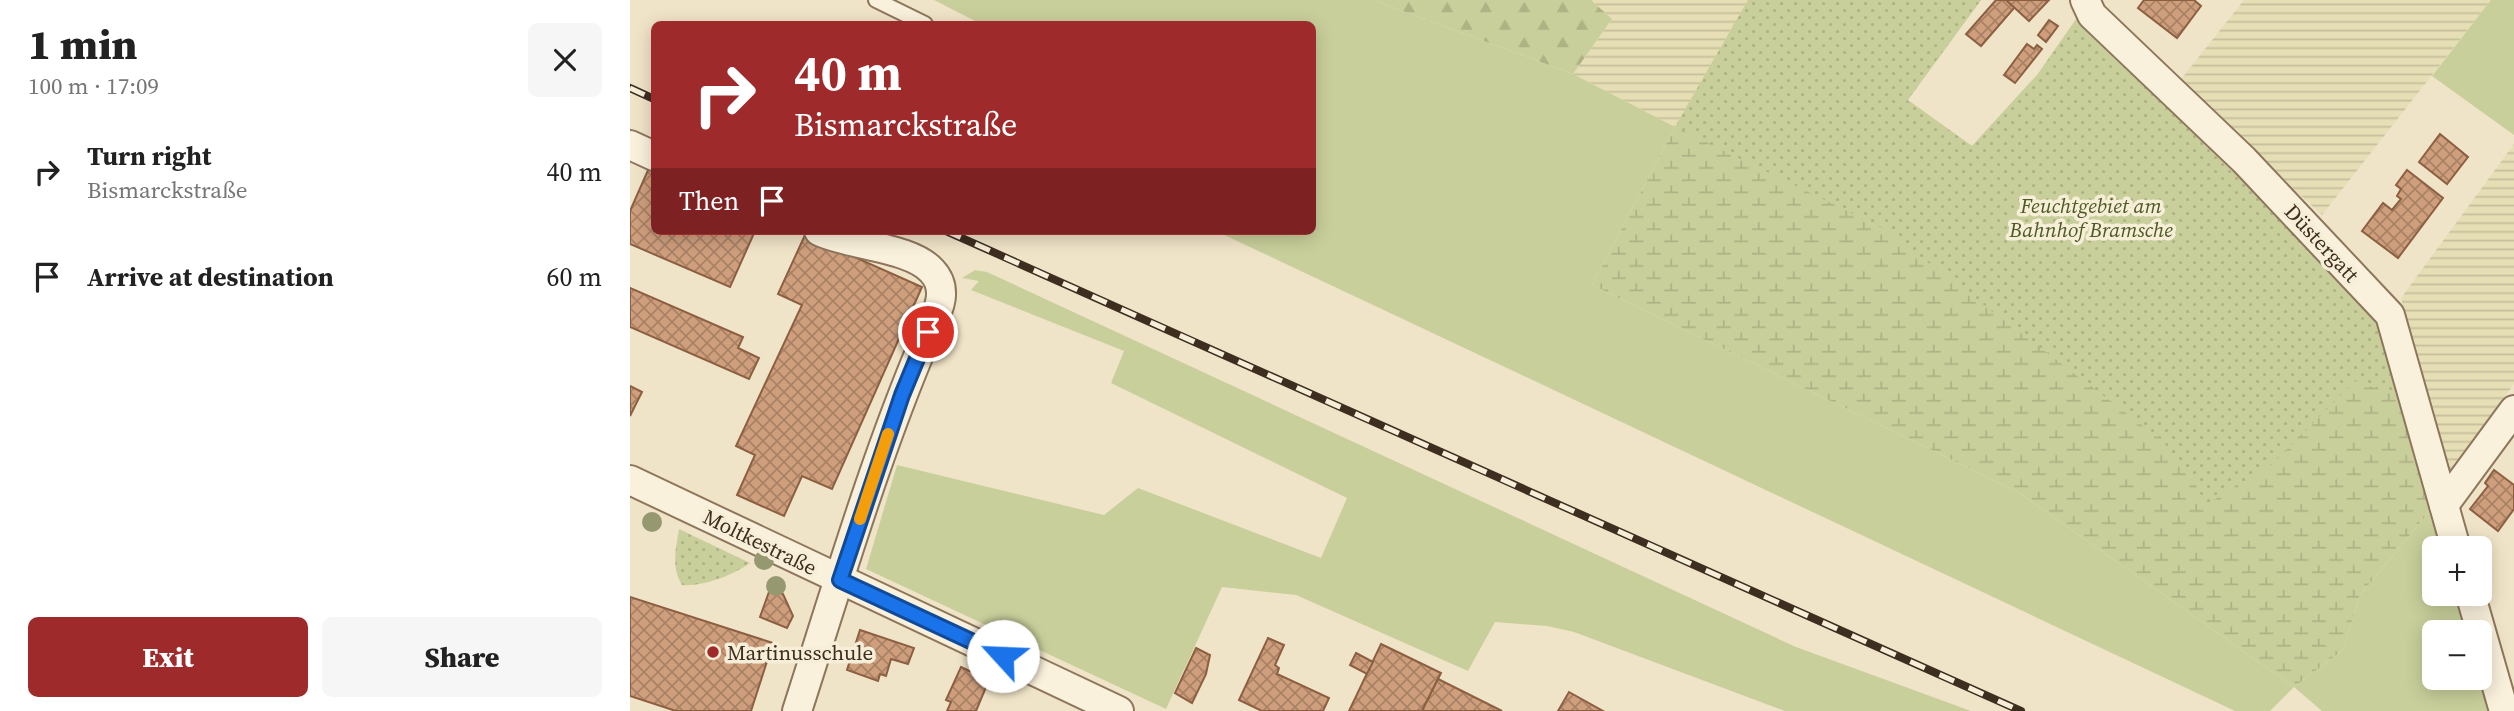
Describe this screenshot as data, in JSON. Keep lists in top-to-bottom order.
{
  "streets": {
    "street": ["Düstergatt", "Moltkestraße"]
  },
  "parks": ["Feuchtgebiet am Bahnhof Bramsche"],
  "places": ["Martinusschule"],
  "page": {
    "heading": ["1 min", "100 m · 17:09"],
    "turn": ["40 m", "Bismarckstraße"],
    "list": [
      {
        "name": "Turn right",
        "note": "Bismarckstraße",
        "value": "40 m"
      },
      {
        "name": "Arrive at destination",
        "value": "60 m"
      }
    ],
    "then": "Then",
    "map_buttons": ["+", "−"],
    "buttons": ["Exit", "Share"]
  }
}
